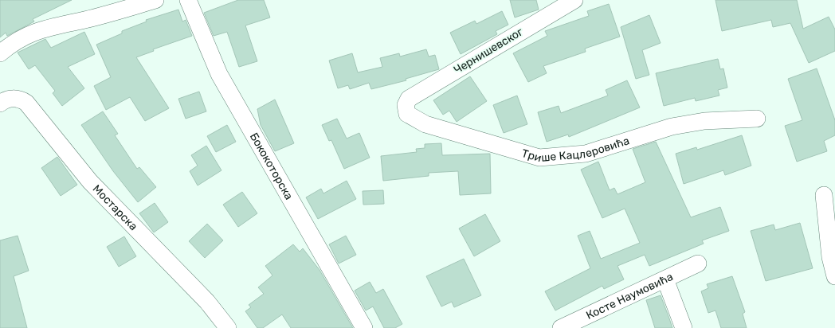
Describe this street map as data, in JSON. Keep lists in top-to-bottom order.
{
  "streets": {
    "street": [
      "Чернишевског",
      "Трише Кацлеровића",
      "Бококоторска",
      "Мостарска",
      "Косте Наумовића"
    ]
  },
  "crossings": [
    ["Чернишевског", "Трише Кацлеровића"]
  ]
}
